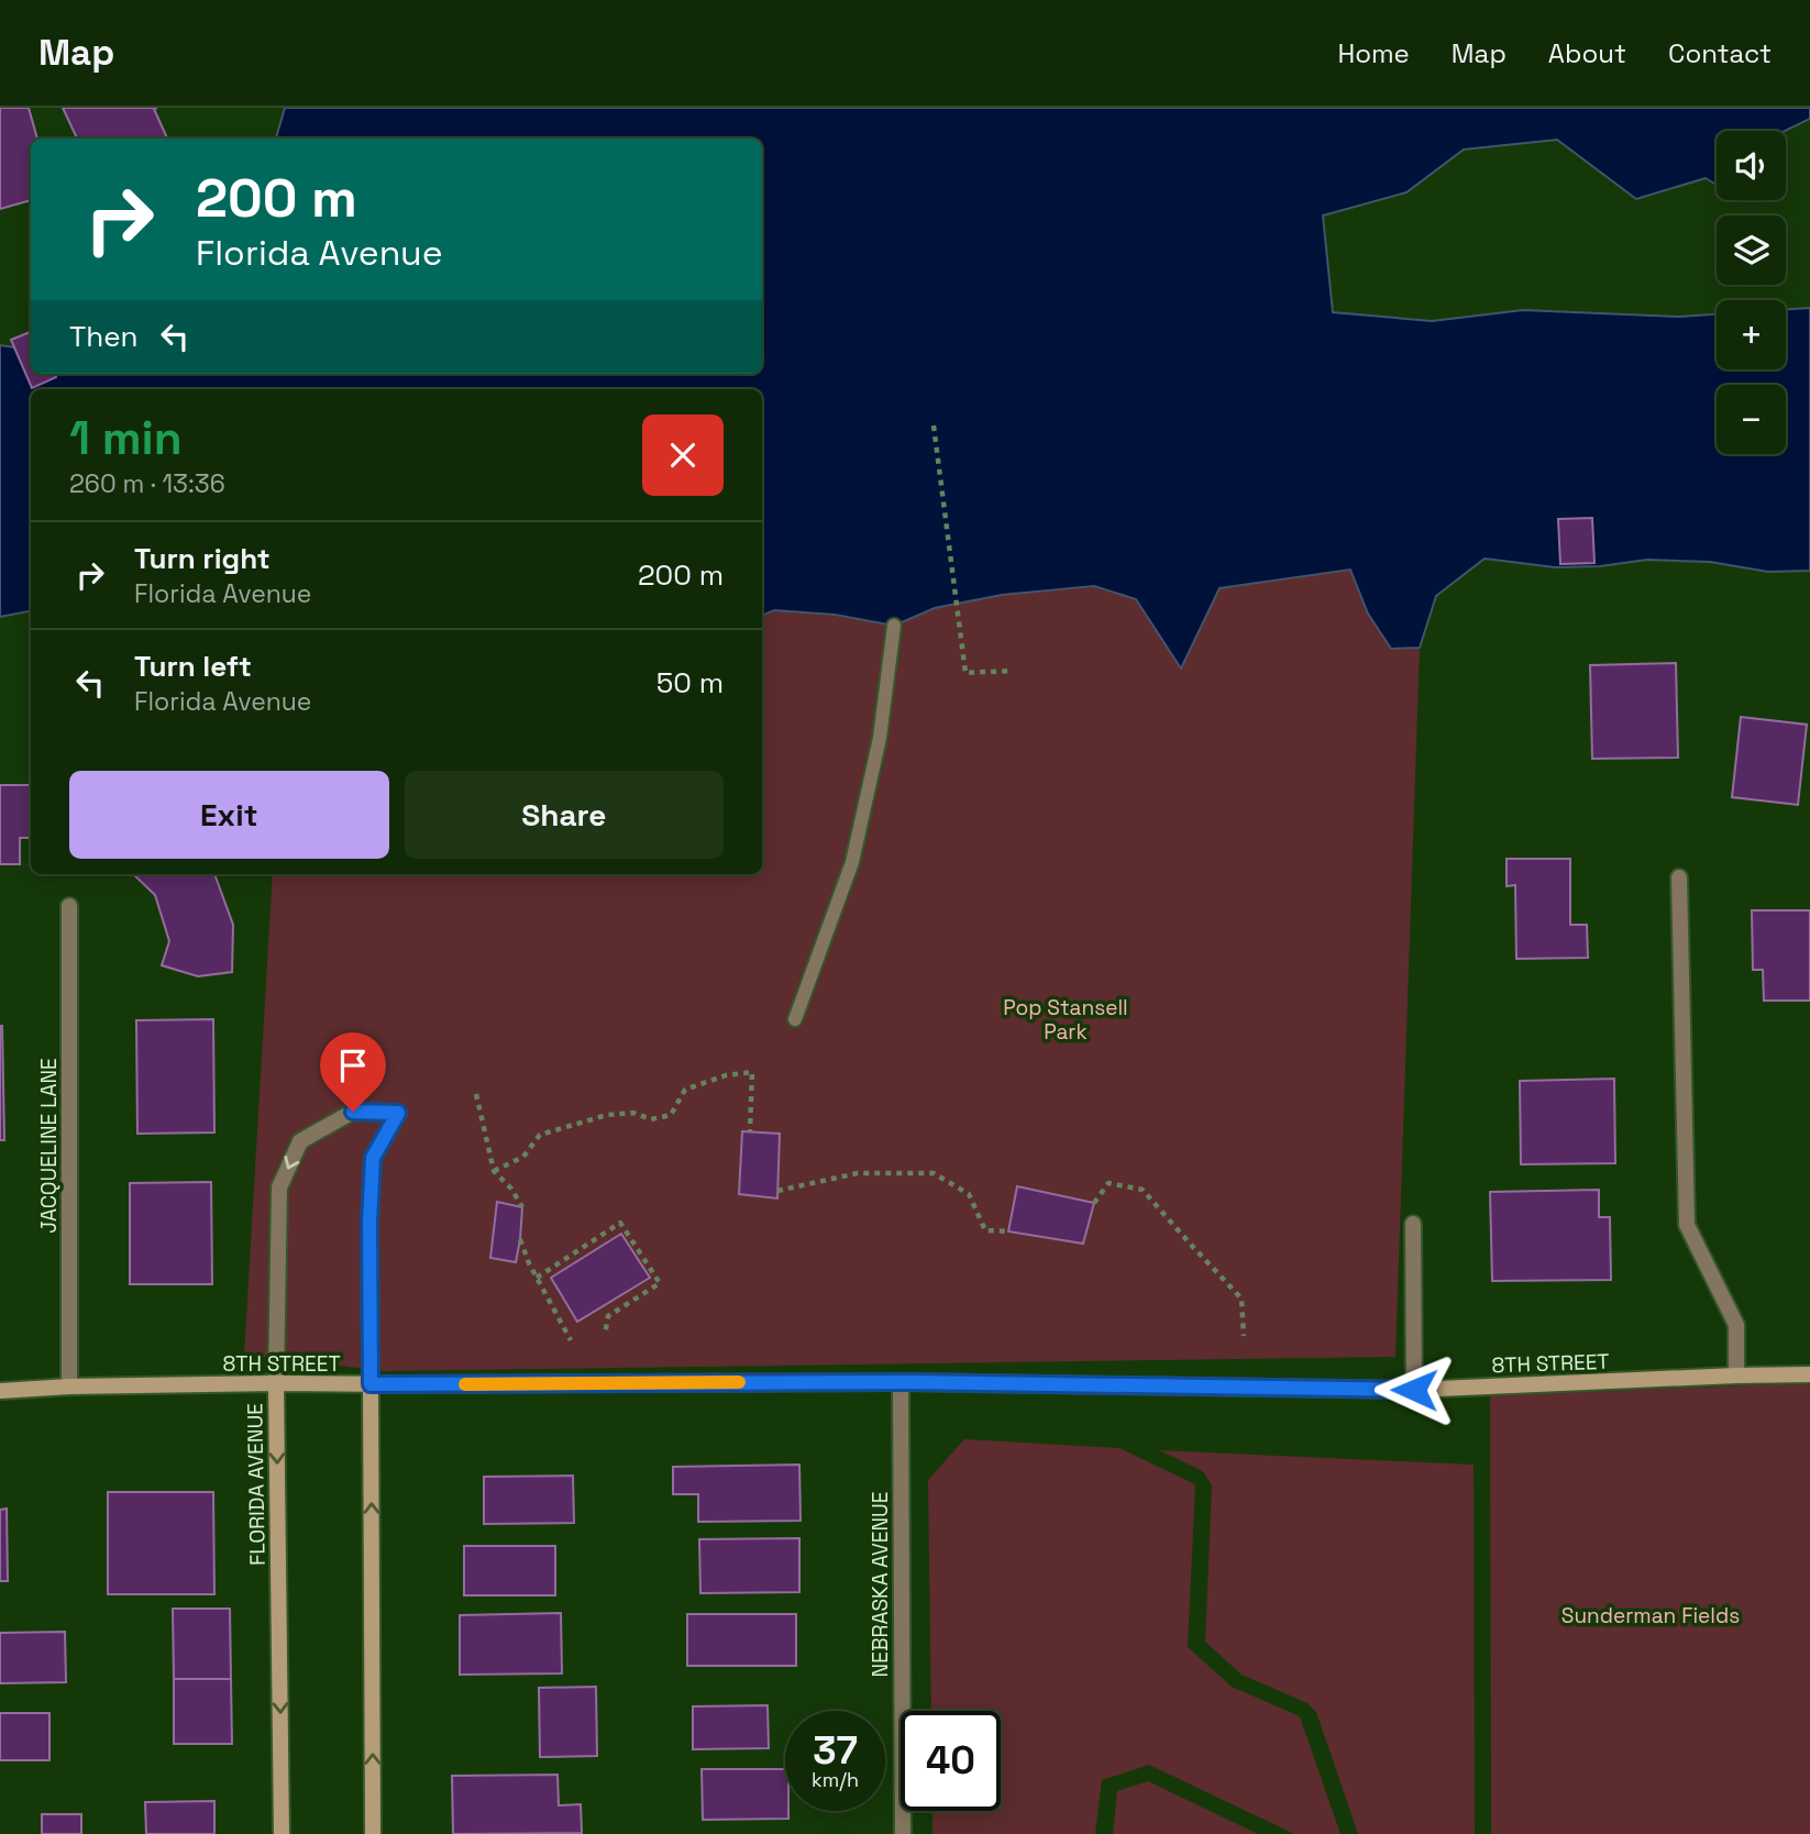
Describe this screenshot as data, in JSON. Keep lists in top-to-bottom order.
{
  "streets": {
    "street": [
      "JACQUELINE LANE",
      "8TH STREET",
      "FLORIDA AVENUE",
      "NEBRASKA AVENUE"
    ]
  },
  "crossings": [
    ["JACQUELINE LANE", "8TH STREET"],
    ["8TH STREET", "FLORIDA AVENUE"],
    ["8TH STREET", "NEBRASKA AVENUE"]
  ],
  "parks": ["Pop Stansell Park", "Sunderman Fields"],
  "page": {
    "header": "Map",
    "nav": [
      "Home",
      "Map",
      "About",
      "Contact"
    ],
    "map_buttons": ["+", "−"],
    "turn": ["200 m", "Florida Avenue"],
    "then": "Then",
    "heading": ["1 min", "260 m · 13:36"],
    "list": [
      {
        "name": "Turn right",
        "note": "Florida Avenue",
        "value": "200 m"
      },
      {
        "name": "Turn left",
        "note": "Florida Avenue",
        "value": "50 m"
      }
    ],
    "buttons": ["Exit", "Share"],
    "speed": "37 km/h",
    "limit": "40"
  }
}
